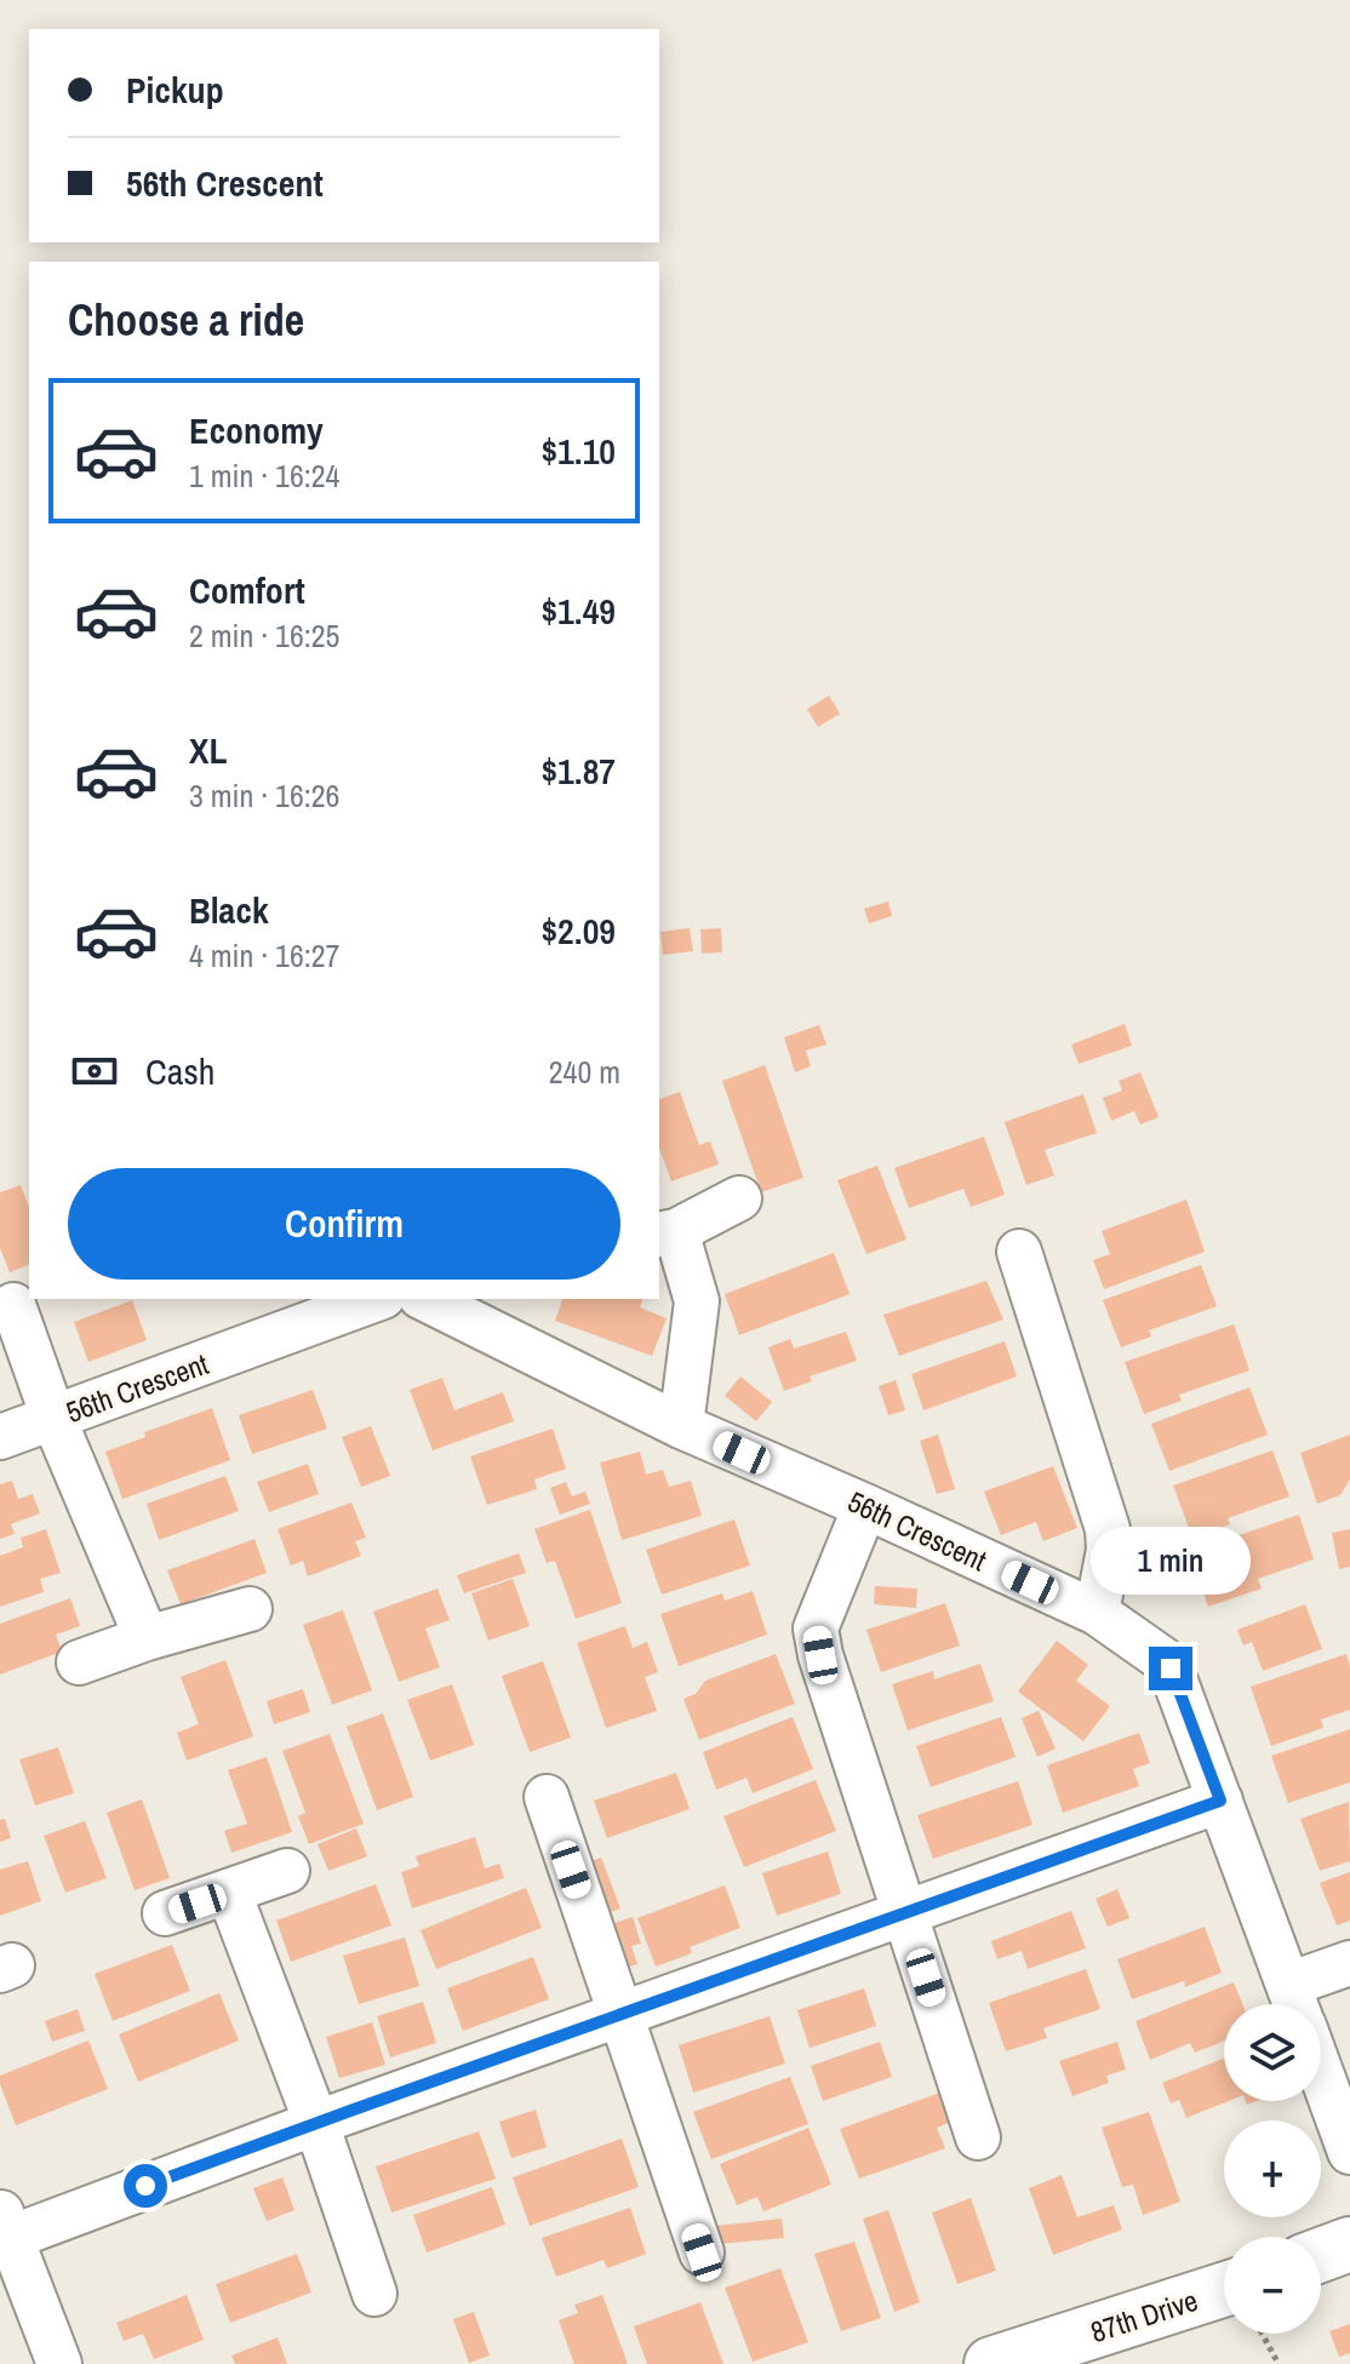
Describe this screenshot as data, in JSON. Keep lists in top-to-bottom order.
{
  "streets": {
    "street": ["56th Crescent", "87th Drive"]
  },
  "page": {
    "banner": ["Pickup", "56th Crescent"],
    "heading": "Choose a ride",
    "list": [
      {
        "name": "Economy",
        "note": "1 min · 16:24",
        "value": "$1.10"
      },
      {
        "name": "Comfort",
        "note": "2 min · 16:25",
        "value": "$1.49"
      },
      {
        "name": "XL",
        "note": "3 min · 16:26",
        "value": "$1.87"
      },
      {
        "name": "Black",
        "note": "4 min · 16:27",
        "value": "$2.09"
      }
    ],
    "pay": ["Cash", "240 m"],
    "buttons": "Confirm",
    "bubble": "1 min",
    "map_buttons": ["+", "−"]
  }
}
